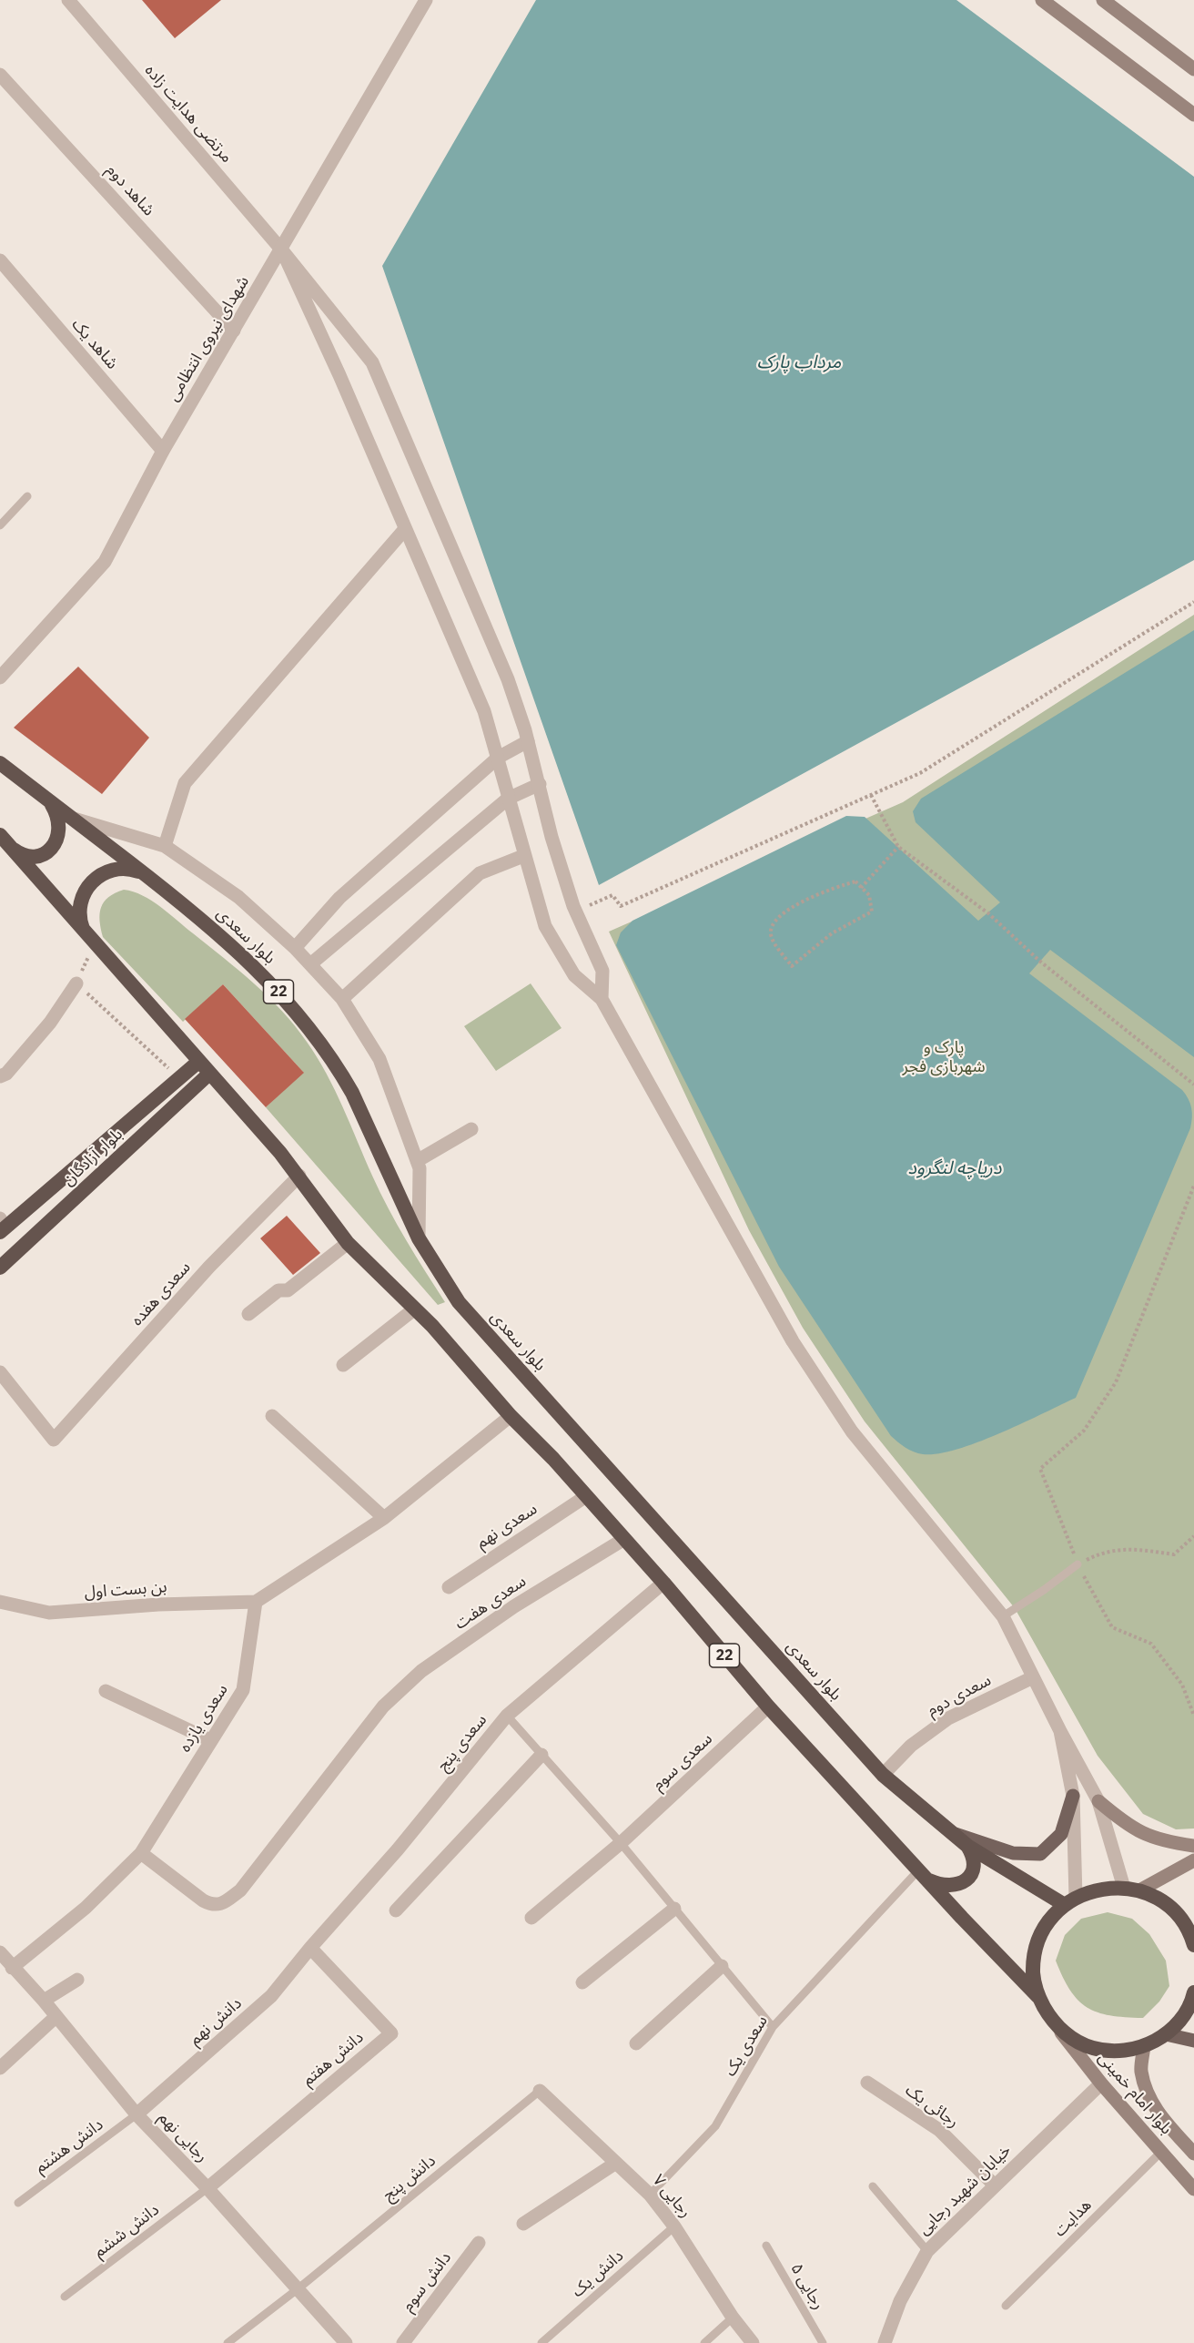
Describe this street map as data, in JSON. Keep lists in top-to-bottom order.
{
  "streets": {
    "highway": ["بلوار سعدی", "22", "بلوار آزادگان"],
    "main road": ["بلوار امام خمینی"],
    "street": [
      "مرتضی هدایت زاده",
      "شاهد دوم",
      "شهدای نیروی انتظامی",
      "شاهد یک",
      "سعدی هفده",
      "سعدی نهم",
      "بن بست اول",
      "سعدی هفت",
      "سعدی دوم",
      "سعدی یازده",
      "سعدی پنج",
      "سعدی سوم",
      "دانش نهم",
      "دانش هفتم",
      "رجائی یک",
      "رجایی نهم",
      "خیابان شهید رجایی",
      "رجایی ۷",
      "دانش سوم"
    ],
    "lane": [
      "سعدی یک",
      "دانش هشتم",
      "دانش پنج",
      "هدایت",
      "دانش ششم",
      "دانش یک",
      "رجایی ۵"
    ]
  },
  "crossings": [
    ["مرتضی هدایت زاده", "شهدای نیروی انتظامی"],
    ["شاهد دوم", "شهدای نیروی انتظامی"],
    ["شهدای نیروی انتظامی", "شاهد یک"],
    ["بلوار سعدی", "22"],
    ["بلوار سعدی", "سعدی دوم"],
    ["22", "بلوار آزادگان"],
    ["22", "سعدی هفده"],
    ["22", "سعدی نهم"],
    ["22", "سعدی هفت"],
    ["22", "سعدی پنج"],
    ["22", "سعدی سوم"],
    ["22", "سعدی یک"],
    ["22", "بلوار امام خمینی"],
    ["بن بست اول", "سعدی یازده"],
    ["سعدی هفت", "سعدی یازده"],
    ["سعدی یازده", "رجایی نهم"],
    ["سعدی پنج", "دانش نهم"],
    ["سعدی پنج", "دانش هفتم"],
    ["دانش نهم", "دانش هفتم"],
    ["دانش نهم", "رجایی نهم"],
    ["دانش نهم", "دانش هشتم"],
    ["سعدی یک", "رجایی ۷"],
    ["دانش هفتم", "رجایی نهم"],
    ["دانش هفتم", "دانش ششم"],
    ["بلوار امام خمینی", "خیابان شهید رجایی"],
    ["بلوار امام خمینی", "هدایت"],
    ["رجائی یک", "خیابان شهید رجایی"],
    ["رجایی نهم", "دانش هشتم"],
    ["رجایی نهم", "دانش پنج"],
    ["رجایی نهم", "دانش ششم"],
    ["دانش پنج", "رجایی ۷"],
    ["رجایی ۷", "دانش یک"]
  ],
  "water": ["مرداب پارک", "دریاچه لنگرود"],
  "parks": ["پارک و شهربازی فجر"]
}
